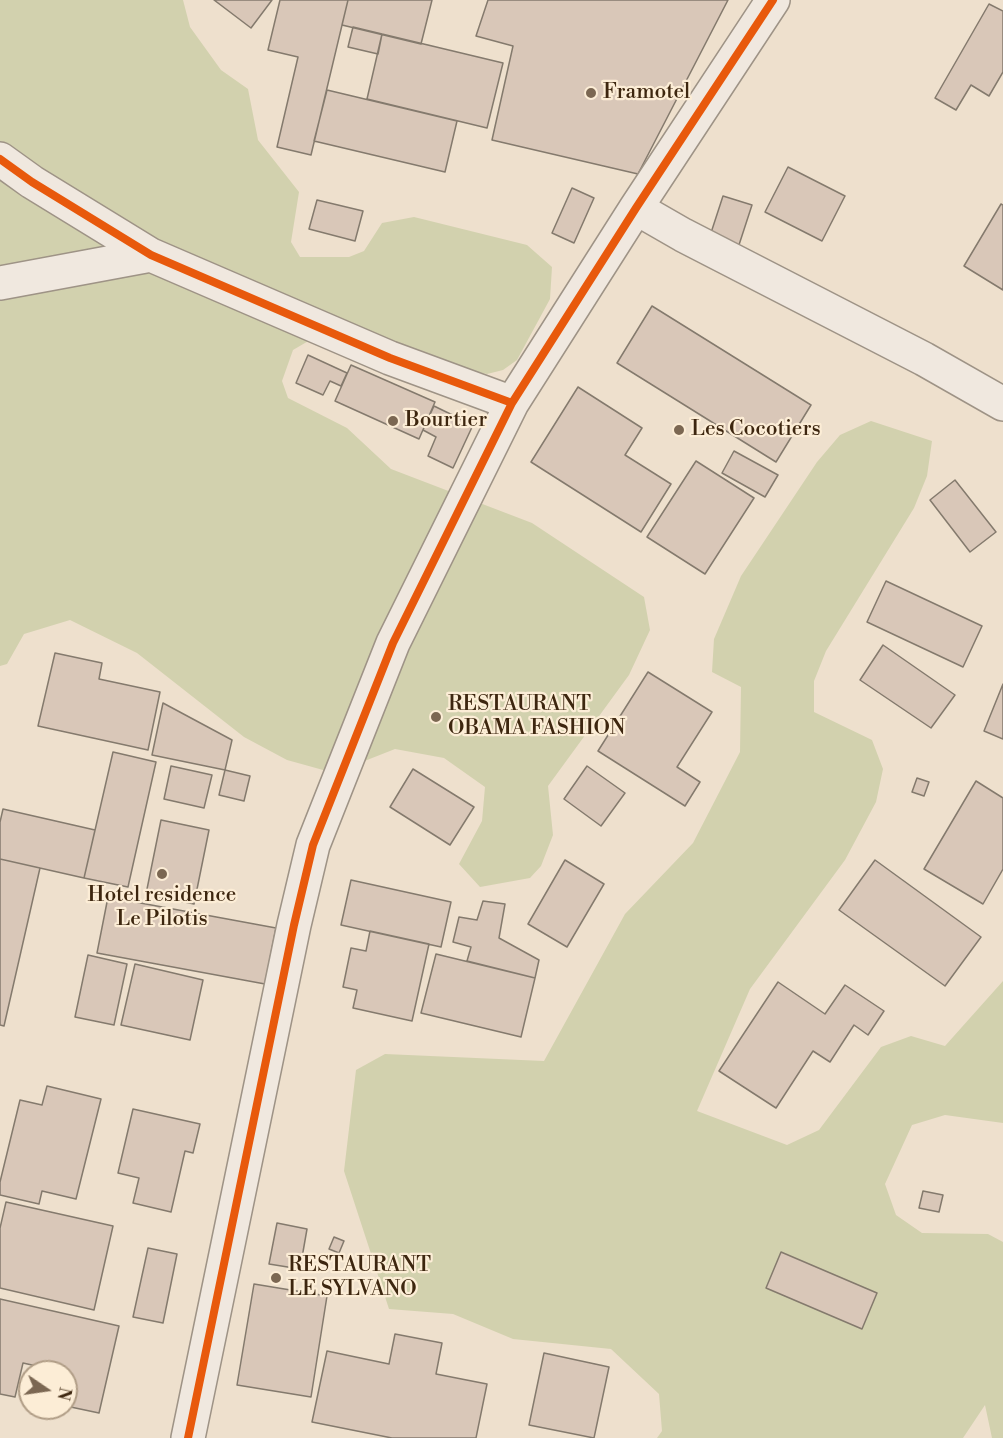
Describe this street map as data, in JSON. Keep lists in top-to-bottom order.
{
  "places": [
    "Framotel",
    "Bourtier",
    "Les Cocotiers",
    "RESTAURANT OBAMA FASHION",
    "Hotel residence Le Pilotis",
    "RESTAURANT LE SYLVANO"
  ],
  "north": "right"
}
